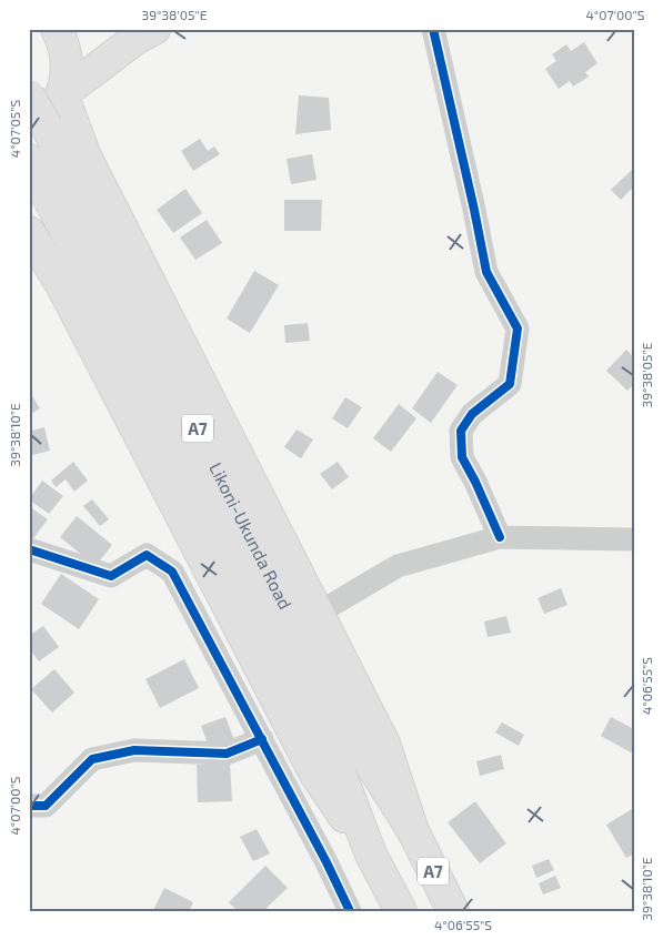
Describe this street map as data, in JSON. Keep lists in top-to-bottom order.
{
  "streets": {
    "highway": ["A7", "Likoni-Ukunda Road"]
  },
  "coordinates": [
    "39°38'05\"E",
    "4°07'00\"S",
    "4°07'05\"S",
    "39°38'10\"E",
    "4°06'55\"S"
  ]
}
